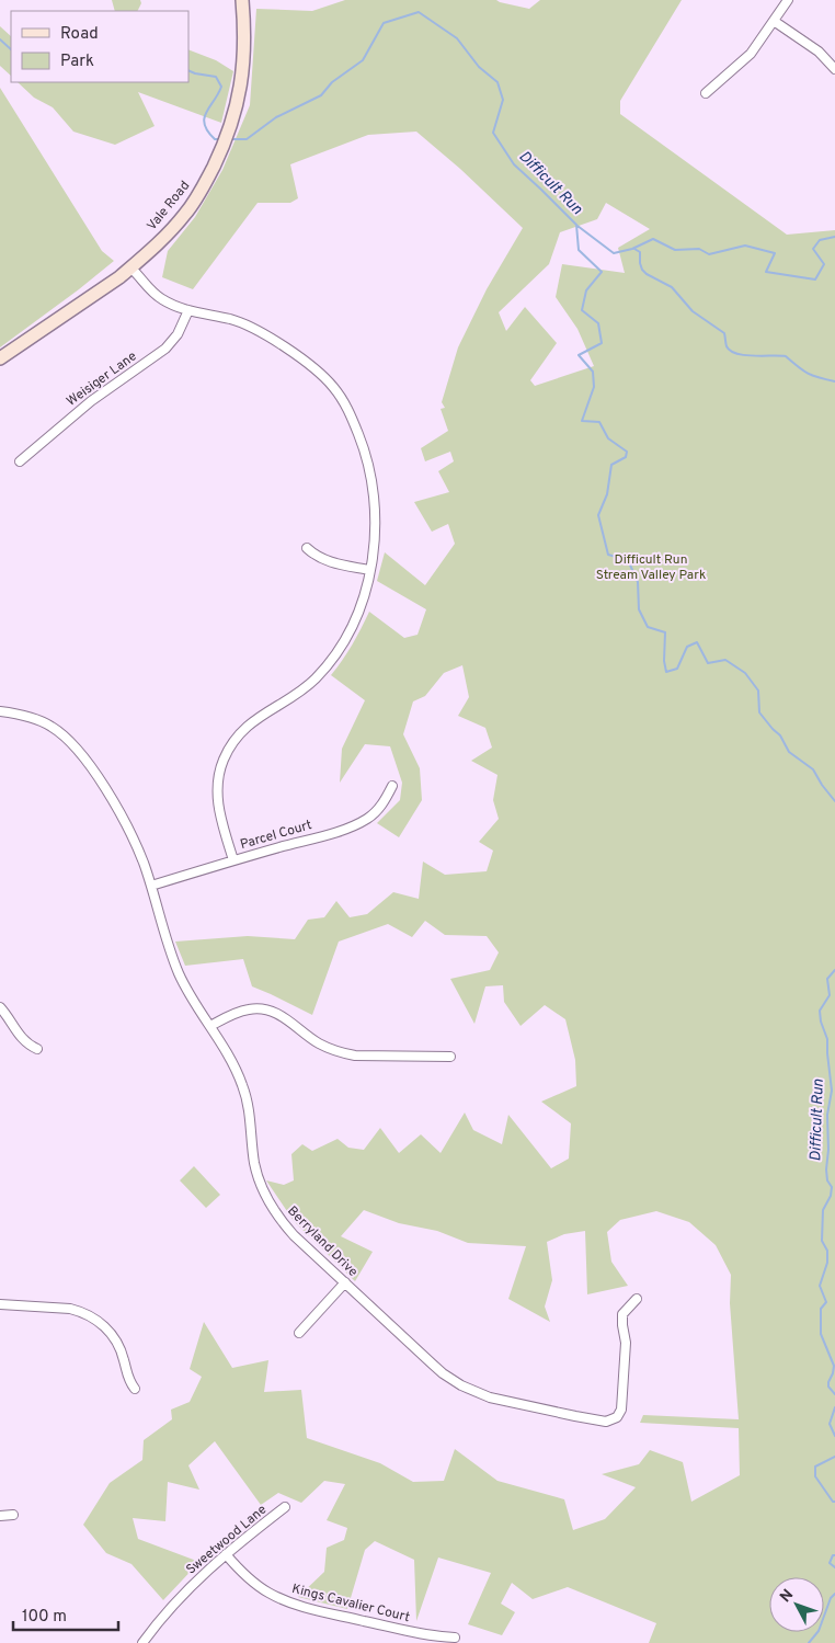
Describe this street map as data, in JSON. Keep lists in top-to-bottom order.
{
  "streets": {
    "main road": ["Vale Road"],
    "street": [
      "Weisiger Lane",
      "Parcel Court",
      "Berryland Drive",
      "Sweetwood Lane",
      "Kings Cavalier Court"
    ]
  },
  "crossings": [
    ["Parcel Court", "Berryland Drive"],
    ["Sweetwood Lane", "Kings Cavalier Court"]
  ],
  "water": ["Difficult Run"],
  "parks": ["Difficult Run Stream Valley Park"],
  "legend": ["Road", "Park"],
  "scale_bar": "100 m",
  "north": "top left"
}
